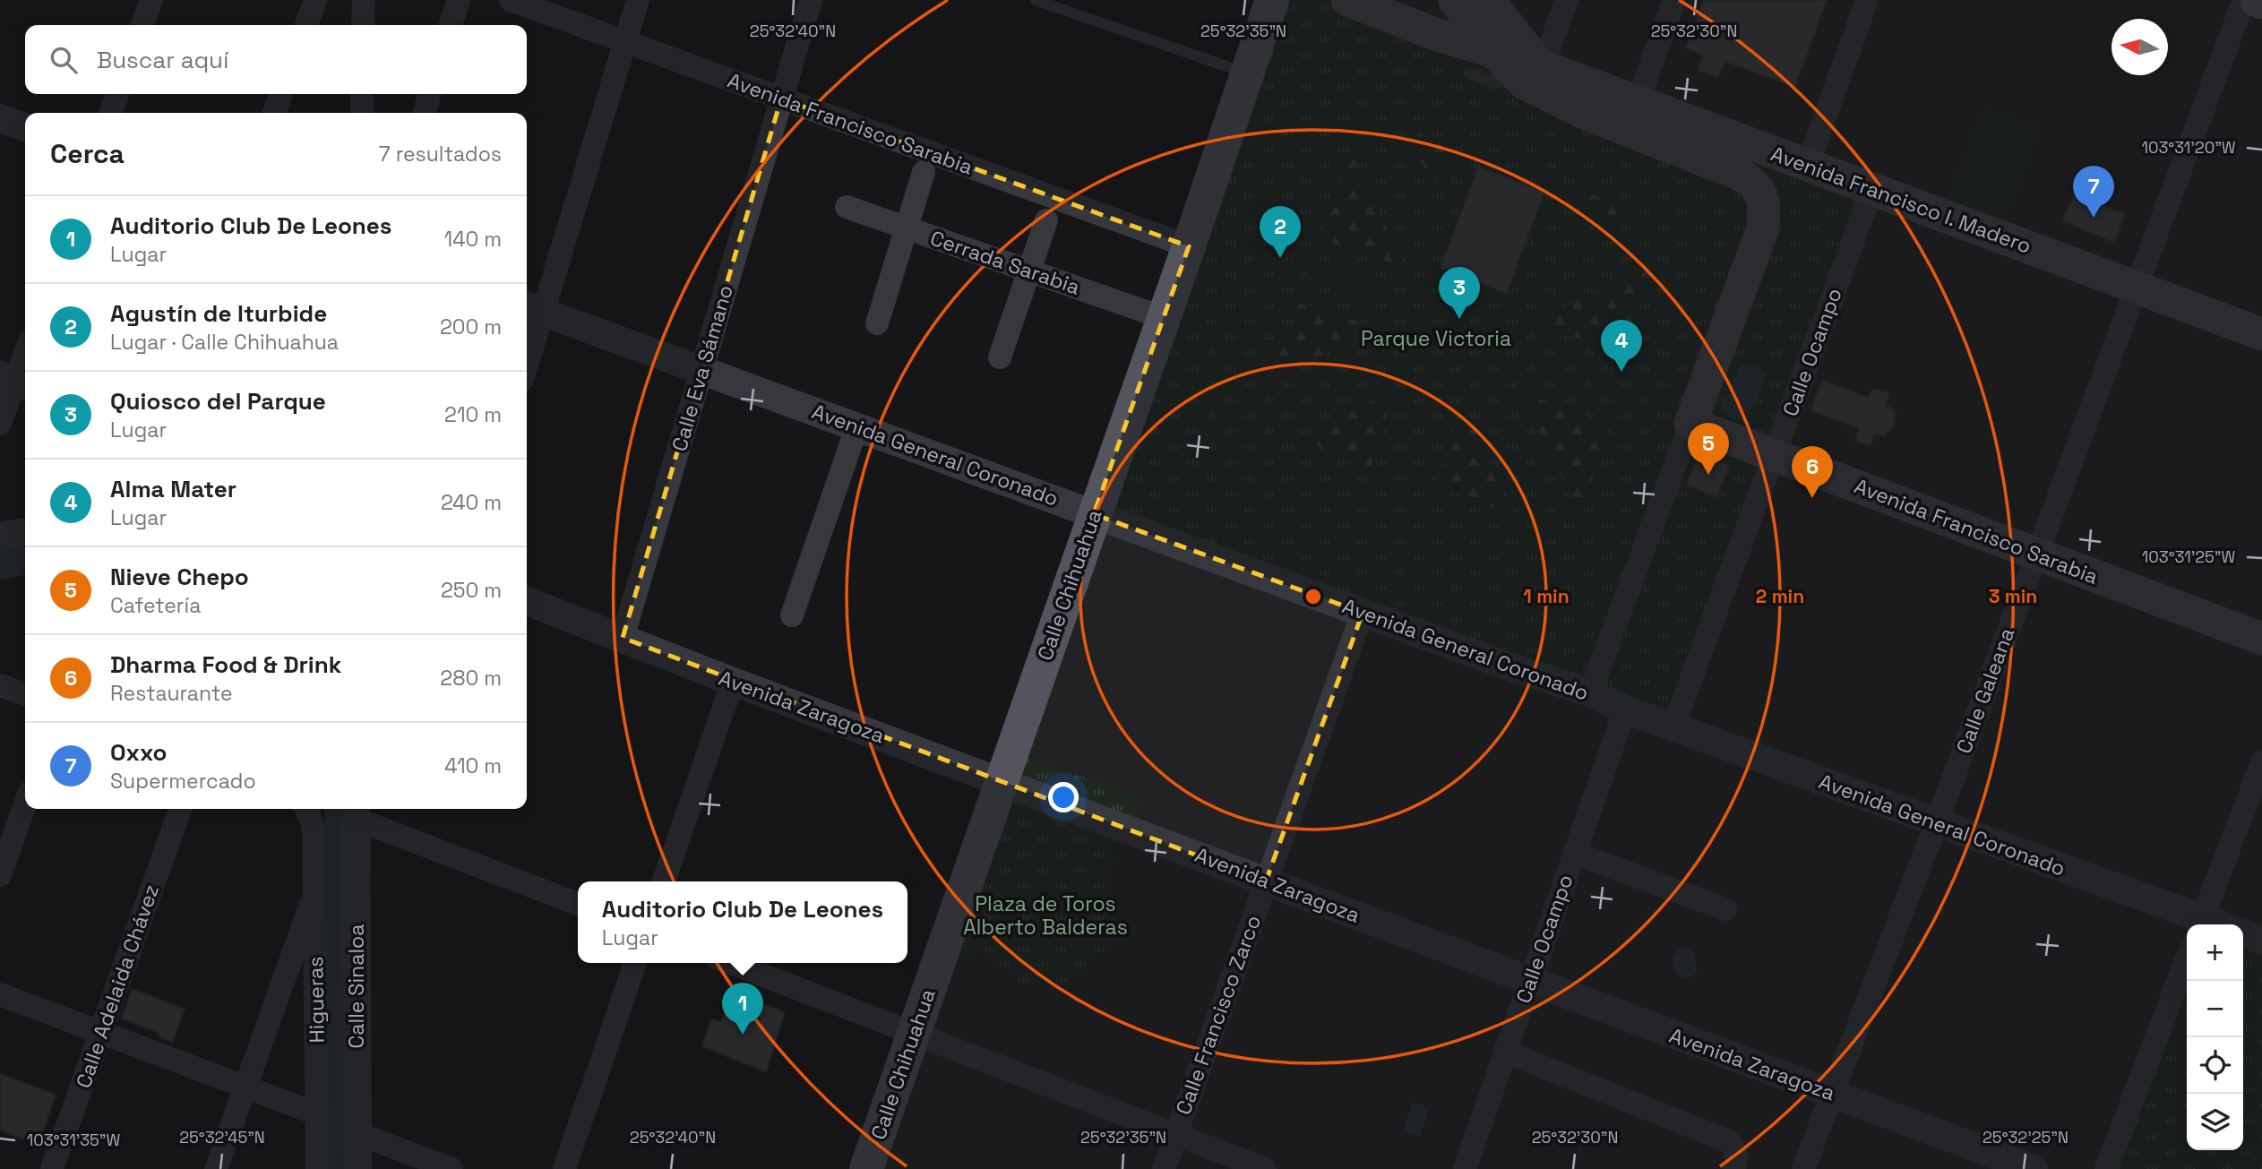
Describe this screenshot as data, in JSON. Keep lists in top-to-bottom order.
{
  "streets": {
    "main road": ["Avenida Francisco Sarabia", "Avenida Francisco I. Madero", "Calle Chihuahua"],
    "street": [
      "Cerrada Sarabia",
      "Calle Ocampo",
      "Calle Eva Sámano",
      "Avenida General Coronado",
      "Calle Galeana",
      "Avenida Zaragoza",
      "Calle Adelaida Chávez",
      "Calle Sinaloa",
      "Higueras",
      "Calle Francisco Zarco"
    ]
  },
  "crossings": [
    ["Avenida Francisco Sarabia", "Calle Ocampo"],
    ["Avenida Francisco Sarabia", "Calle Eva Sámano"],
    ["Avenida Francisco Sarabia", "Calle Chihuahua"],
    ["Avenida Francisco Sarabia", "Calle Galeana"],
    ["Avenida Francisco I. Madero", "Calle Ocampo"],
    ["Avenida Francisco I. Madero", "Calle Galeana"],
    ["Cerrada Sarabia", "Calle Chihuahua"],
    ["Calle Ocampo", "Avenida General Coronado"],
    ["Calle Ocampo", "Avenida Zaragoza"],
    ["Calle Eva Sámano", "Avenida General Coronado"],
    ["Calle Eva Sámano", "Avenida Zaragoza"],
    ["Avenida General Coronado", "Calle Chihuahua"],
    ["Avenida General Coronado", "Calle Galeana"],
    ["Avenida General Coronado", "Calle Francisco Zarco"],
    ["Calle Chihuahua", "Avenida Zaragoza"],
    ["Calle Galeana", "Avenida Zaragoza"],
    ["Avenida Zaragoza", "Calle Francisco Zarco"]
  ],
  "parks": ["Parque Victoria", "Plaza de Toros Alberto Balderas"],
  "north": "left",
  "page": {
    "search": "Buscar aquí",
    "heading": ["Cerca", "7 resultados"],
    "pins": [
      "7",
      "2",
      "3",
      "4",
      "5",
      "6",
      "1"
    ],
    "list": [
      {
        "mark": "1",
        "name": "Auditorio Club De Leones",
        "note": "Lugar",
        "value": "140 m"
      },
      {
        "mark": "2",
        "name": "Agustín de Iturbide",
        "note": "Lugar · Calle Chihuahua",
        "value": "200 m"
      },
      {
        "mark": "3",
        "name": "Quiosco del Parque",
        "note": "Lugar",
        "value": "210 m"
      },
      {
        "mark": "4",
        "name": "Alma Mater",
        "note": "Lugar",
        "value": "240 m"
      },
      {
        "mark": "5",
        "name": "Nieve Chepo",
        "note": "Cafetería",
        "value": "250 m"
      },
      {
        "mark": "6",
        "name": "Dharma Food & Drink",
        "note": "Restaurante",
        "value": "280 m"
      },
      {
        "mark": "7",
        "name": "Oxxo",
        "note": "Supermercado",
        "value": "410 m"
      }
    ],
    "popup": ["Auditorio Club De Leones", "Lugar"],
    "map_buttons": ["+", "−"]
  },
  "coordinates": [
    "25°32'40\"N",
    "25°32'35\"N",
    "25°32'30\"N",
    "103°31'20\"W",
    "103°31'25\"W",
    "25°32'45\"N",
    "25°32'25\"N",
    "103°31'35\"W"
  ],
  "rings": ["1 min", "2 min", "3 min"]
}
